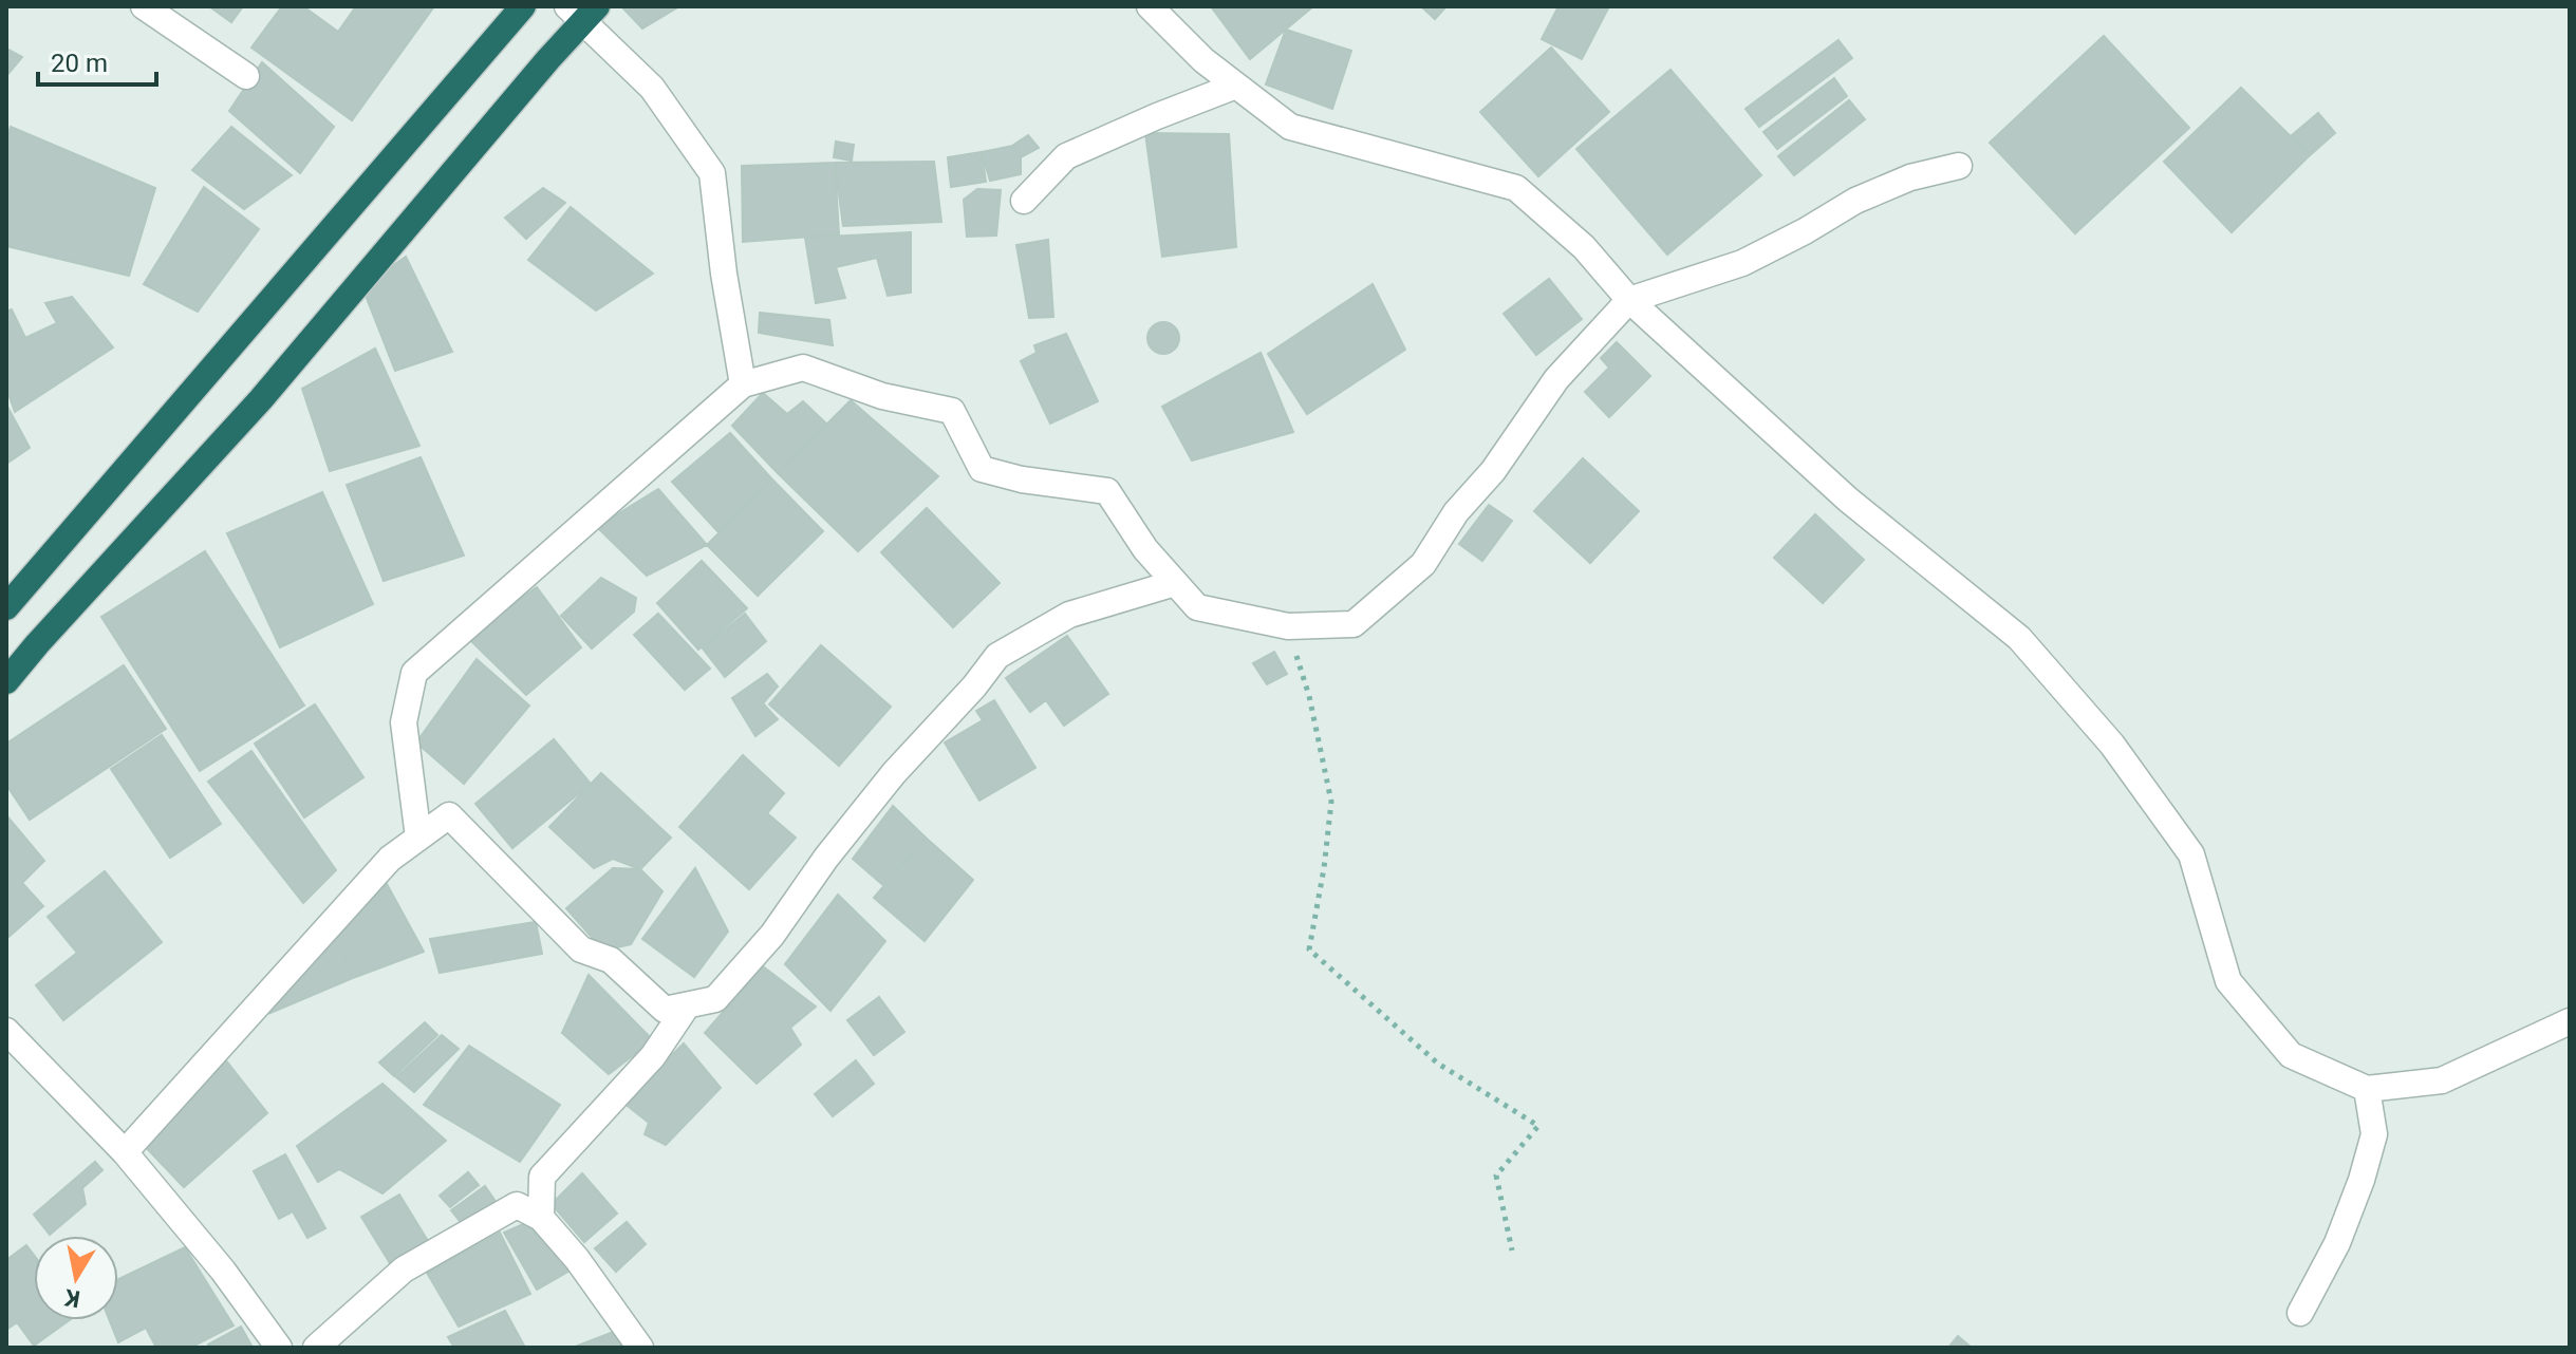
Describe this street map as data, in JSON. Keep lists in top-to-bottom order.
{
  "scale_bar": "20 m",
  "north": "bottom"
}
